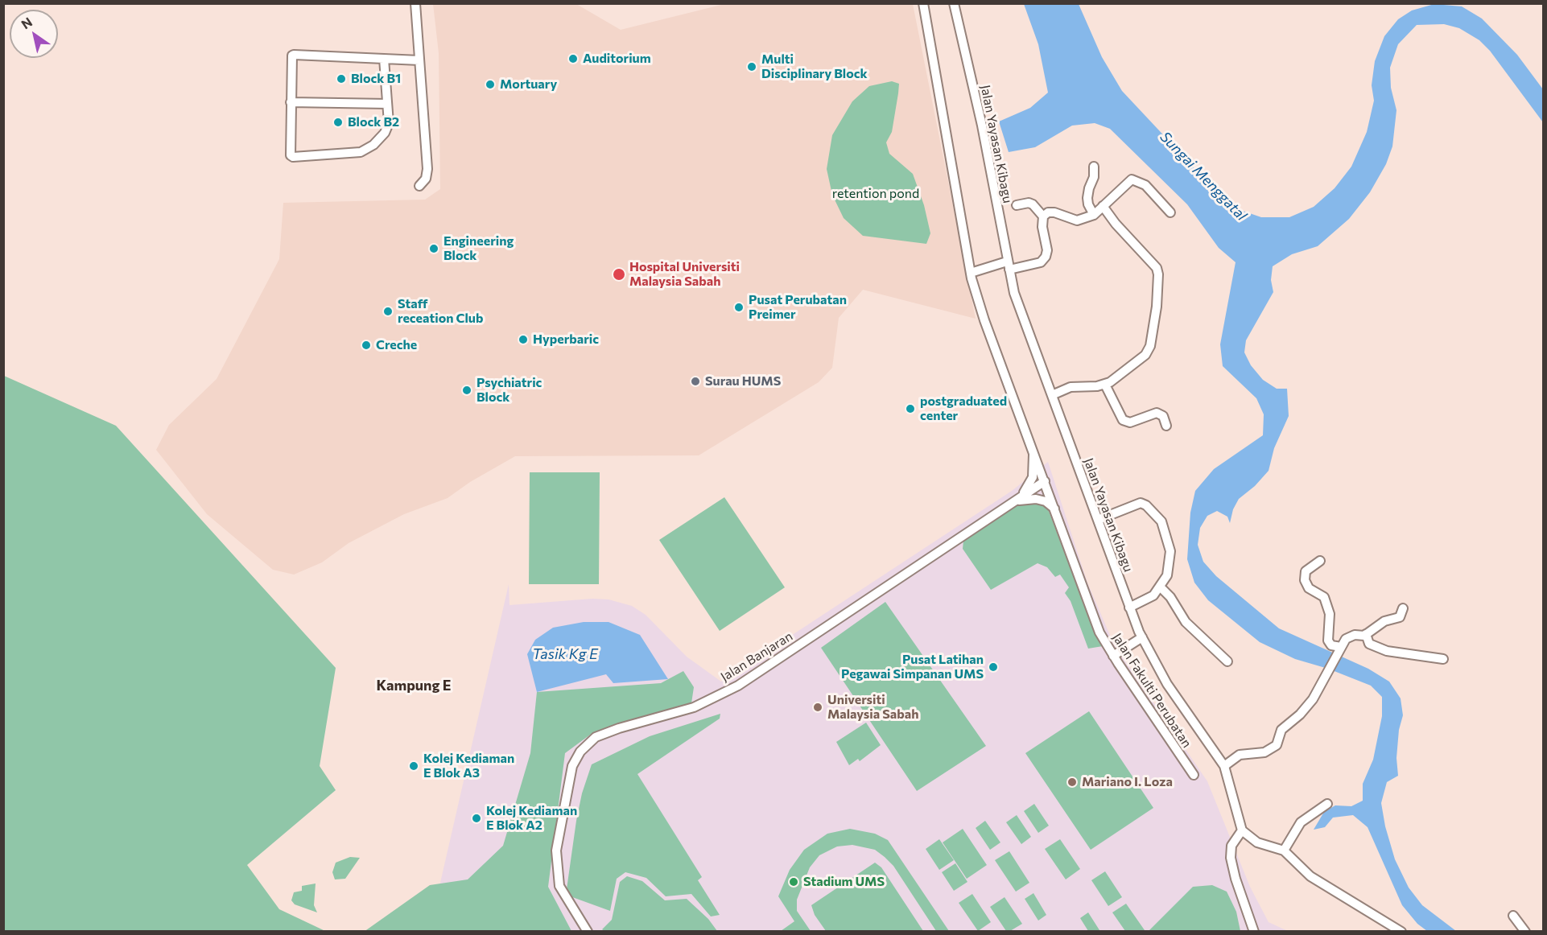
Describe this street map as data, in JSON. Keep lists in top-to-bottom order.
{
  "streets": {
    "street": ["Jalan Yayasan Kibagu", "Jalan Banjaran", "Jalan Fakulti Perubatan"]
  },
  "crossings": [
    ["Jalan Banjaran", "Jalan Fakulti Perubatan"]
  ],
  "districts": ["Kampung E"],
  "water": ["Sungai Menggatal", "Tasik Kg E"],
  "parks": ["retention pond"],
  "places": [
    "Auditorium",
    "Multi Disciplinary Block",
    "Block B1",
    "Mortuary",
    "Block B2",
    "Engineering Block",
    "Hospital Universiti Malaysia Sabah",
    "Pusat Perubatan Preimer",
    "Staff receation Club",
    "Hyperbaric",
    "Creche",
    "Surau HUMS",
    "Psychiatric Block",
    "postgraduated center",
    "Pusat Latihan Pegawai Simpanan UMS",
    "Universiti Malaysia Sabah",
    "Kolej Kediaman E Blok A3",
    "Mariano I. Loza",
    "Kolej Kediaman E Blok A2",
    "Stadium UMS"
  ],
  "north": "top left"
}
